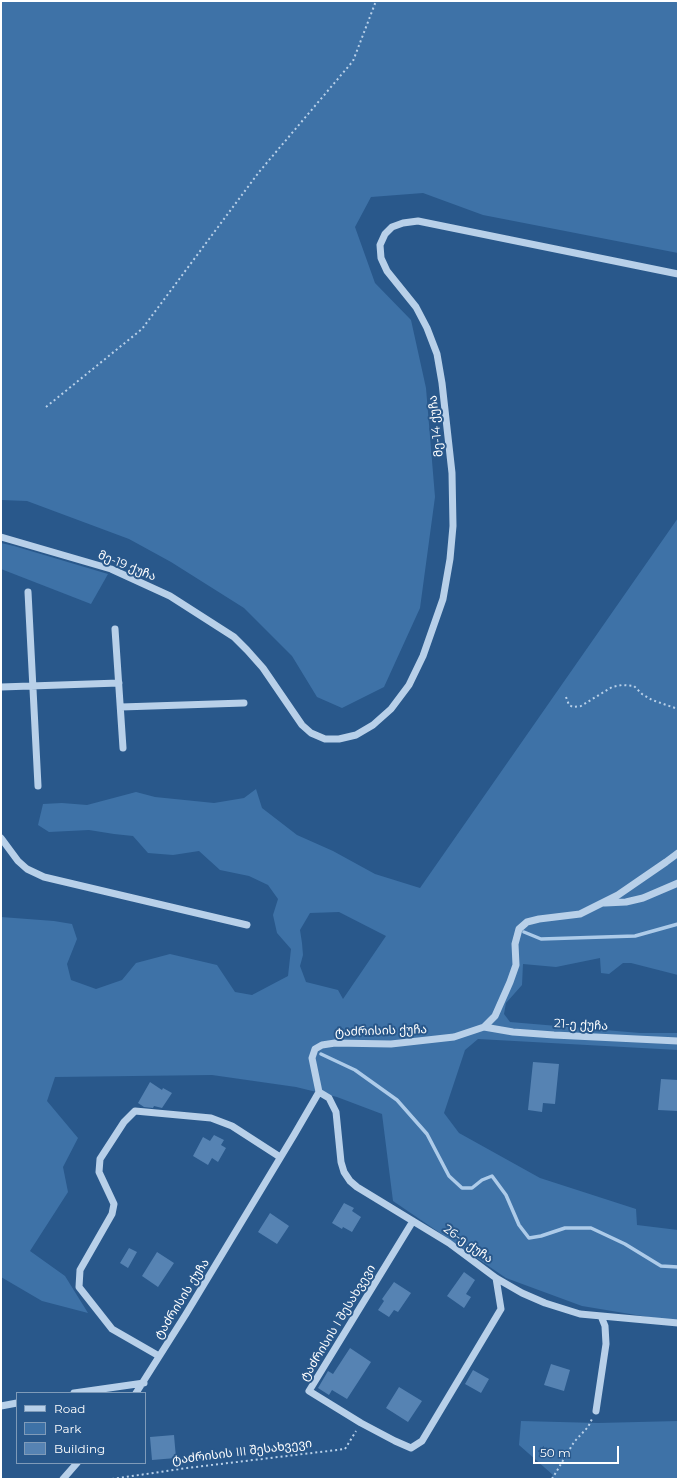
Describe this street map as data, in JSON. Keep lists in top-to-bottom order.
{
  "streets": {
    "street": [
      "მე-14 ქუჩა",
      "მე-19 ქუჩა",
      "21-ე ქუჩა",
      "ტაძრისის ქუჩა",
      "26-ე ქუჩა",
      "ტაძრისის I შესახვევი"
    ],
    "path": ["ტაძრისის III შესახვევი"]
  },
  "crossings": [
    ["მე-14 ქუჩა", "მე-19 ქუჩა"],
    ["21-ე ქუჩა", "ტაძრისის ქუჩა"],
    ["ტაძრისის ქუჩა", "26-ე ქუჩა"],
    ["26-ე ქუჩა", "ტაძრისის I შესახვევი"],
    ["ტაძრისის I შესახვევი", "ტაძრისის III შესახვევი"]
  ],
  "legend": ["Road", "Park", "Building"],
  "scale_bar": "50 m"
}
